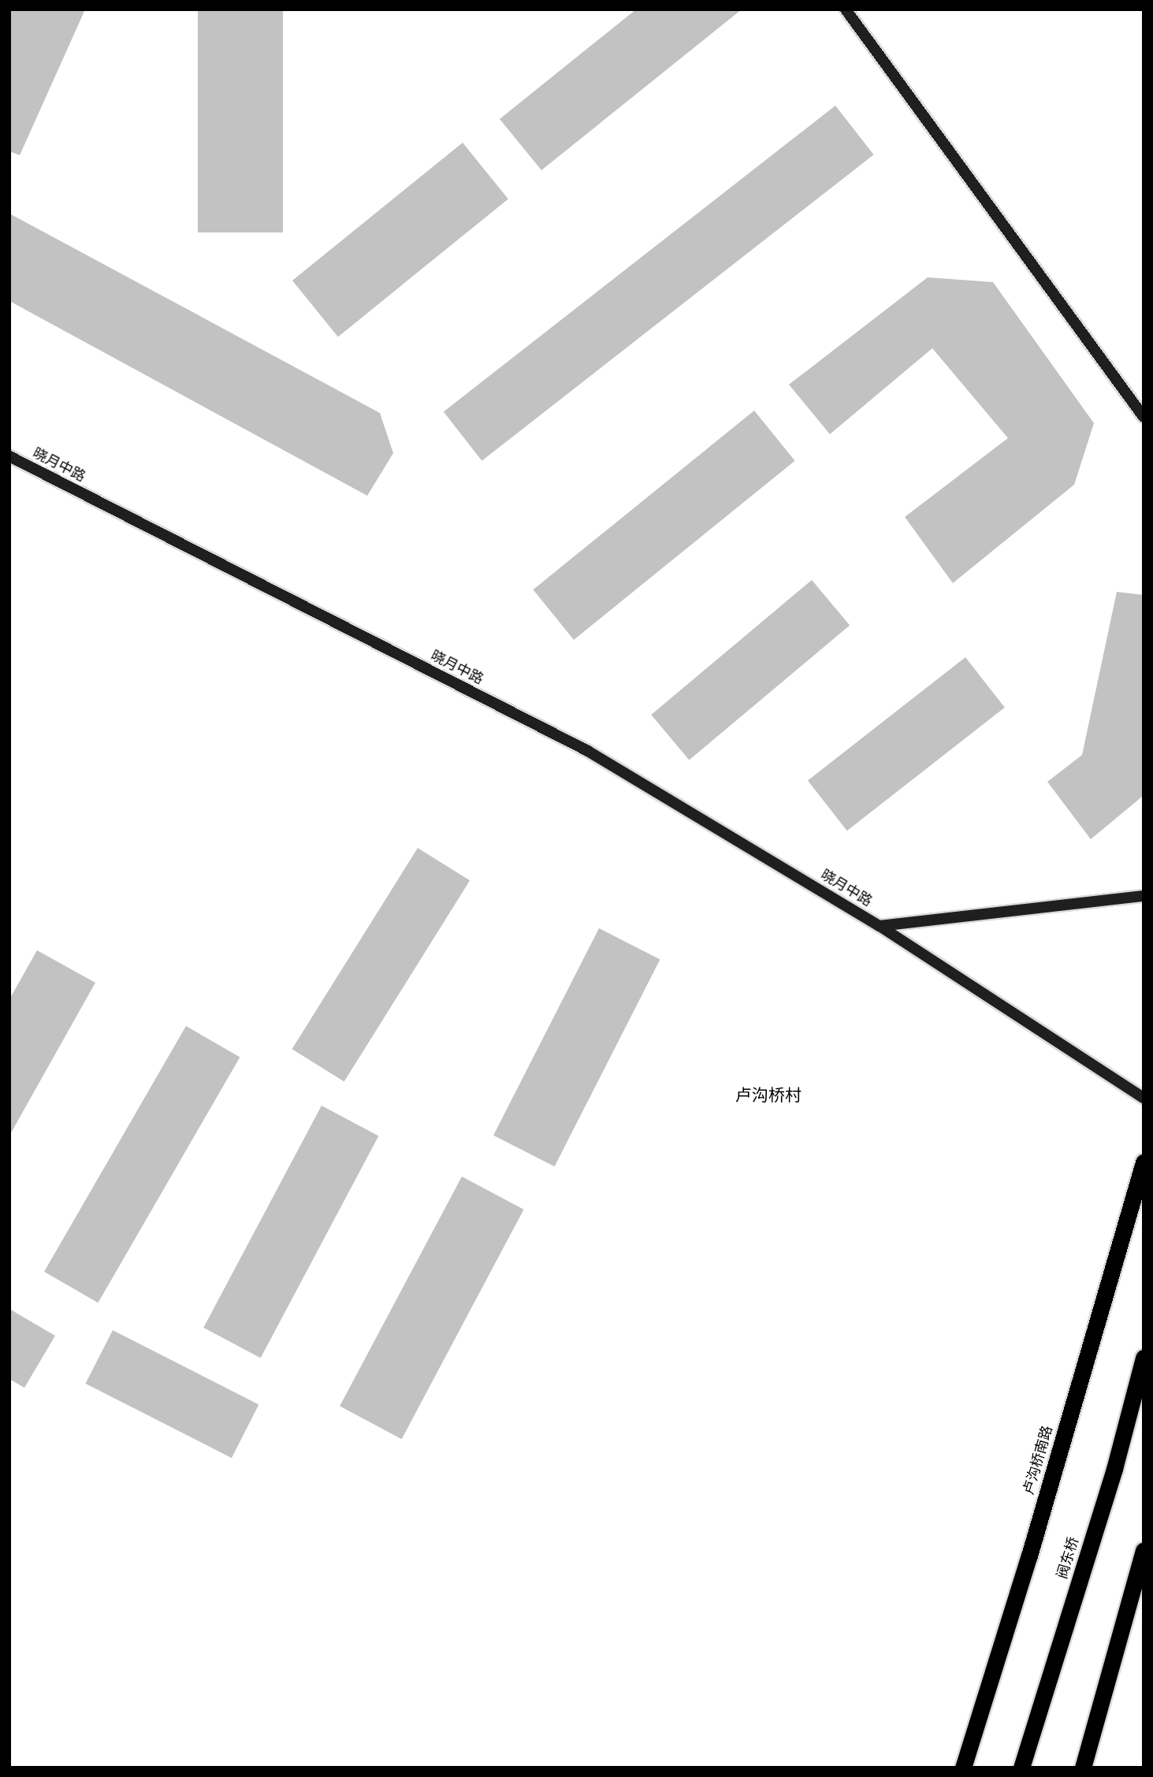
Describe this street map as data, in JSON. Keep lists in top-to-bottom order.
{
  "streets": {
    "highway": ["卢沟桥南路", "阀东桥"],
    "street": ["晓月中路"]
  },
  "districts": ["卢沟桥村"]
}
